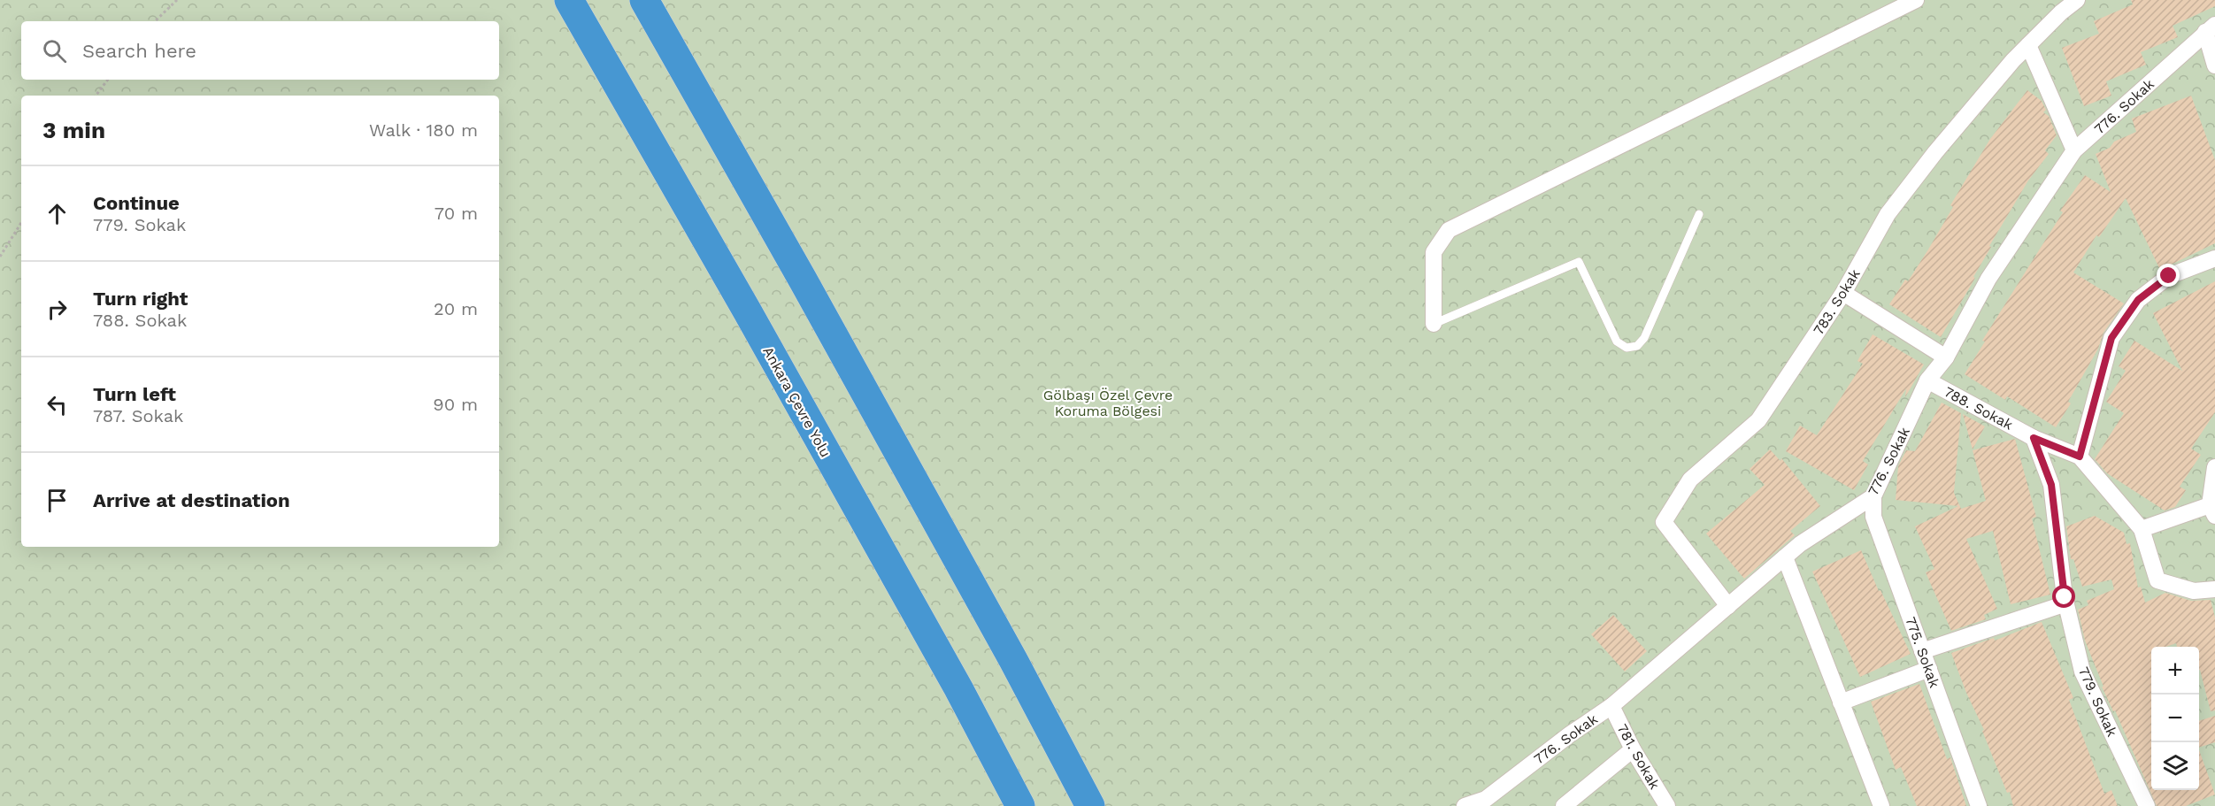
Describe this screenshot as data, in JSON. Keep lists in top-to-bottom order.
{
  "streets": {
    "highway": ["Ankara Çevre Yolu"],
    "street": [
      "776. Sokak",
      "783. Sokak",
      "788. Sokak",
      "775. Sokak",
      "779. Sokak",
      "781. Sokak"
    ]
  },
  "crossings": [
    ["776. Sokak", "783. Sokak"],
    ["776. Sokak", "788. Sokak"],
    ["776. Sokak", "775. Sokak"],
    ["776. Sokak", "781. Sokak"],
    ["788. Sokak", "779. Sokak"]
  ],
  "parks": ["Gölbaşı Özel Çevre Koruma Bölgesi"],
  "page": {
    "search": "Search here",
    "heading": ["3 min", "Walk · 180 m"],
    "list": [
      ["Continue", "779. Sokak", "70 m"],
      ["Turn right", "788. Sokak", "20 m"],
      ["Turn left", "787. Sokak", "90 m"],
      "Arrive at destination"
    ],
    "map_buttons": ["+", "−"]
  }
}
